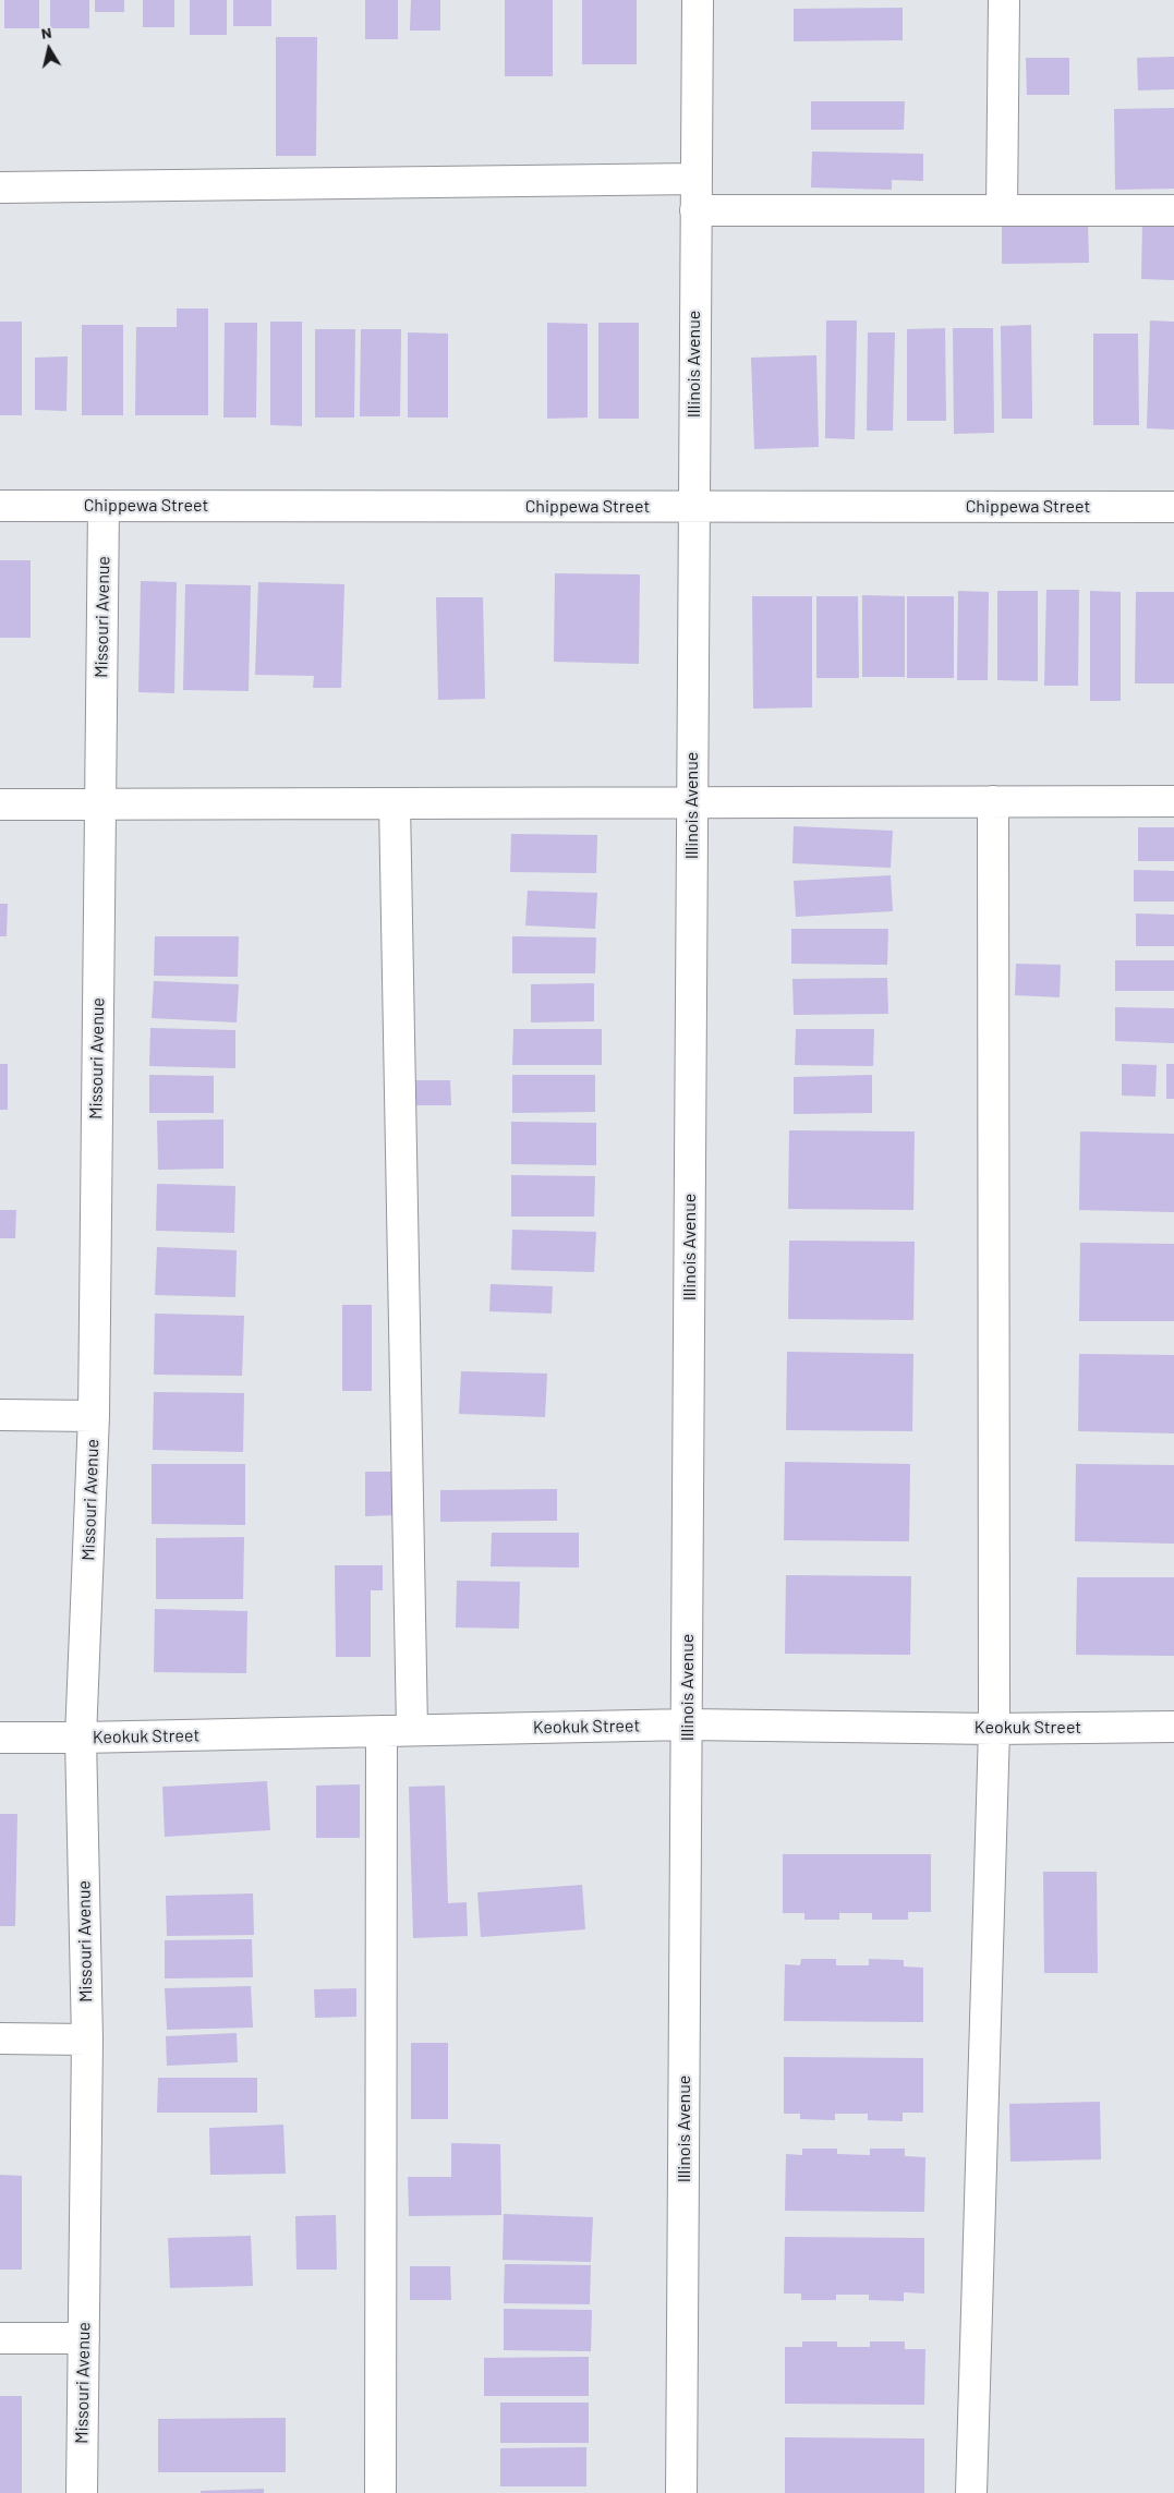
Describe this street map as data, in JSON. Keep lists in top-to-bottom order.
{
  "streets": {
    "street": [
      "Illinois Avenue",
      "Chippewa Street",
      "Missouri Avenue",
      "Keokuk Street"
    ]
  },
  "crossings": [
    ["Illinois Avenue", "Chippewa Street"],
    ["Illinois Avenue", "Keokuk Street"],
    ["Chippewa Street", "Missouri Avenue"],
    ["Missouri Avenue", "Keokuk Street"]
  ],
  "north": "top"
}
